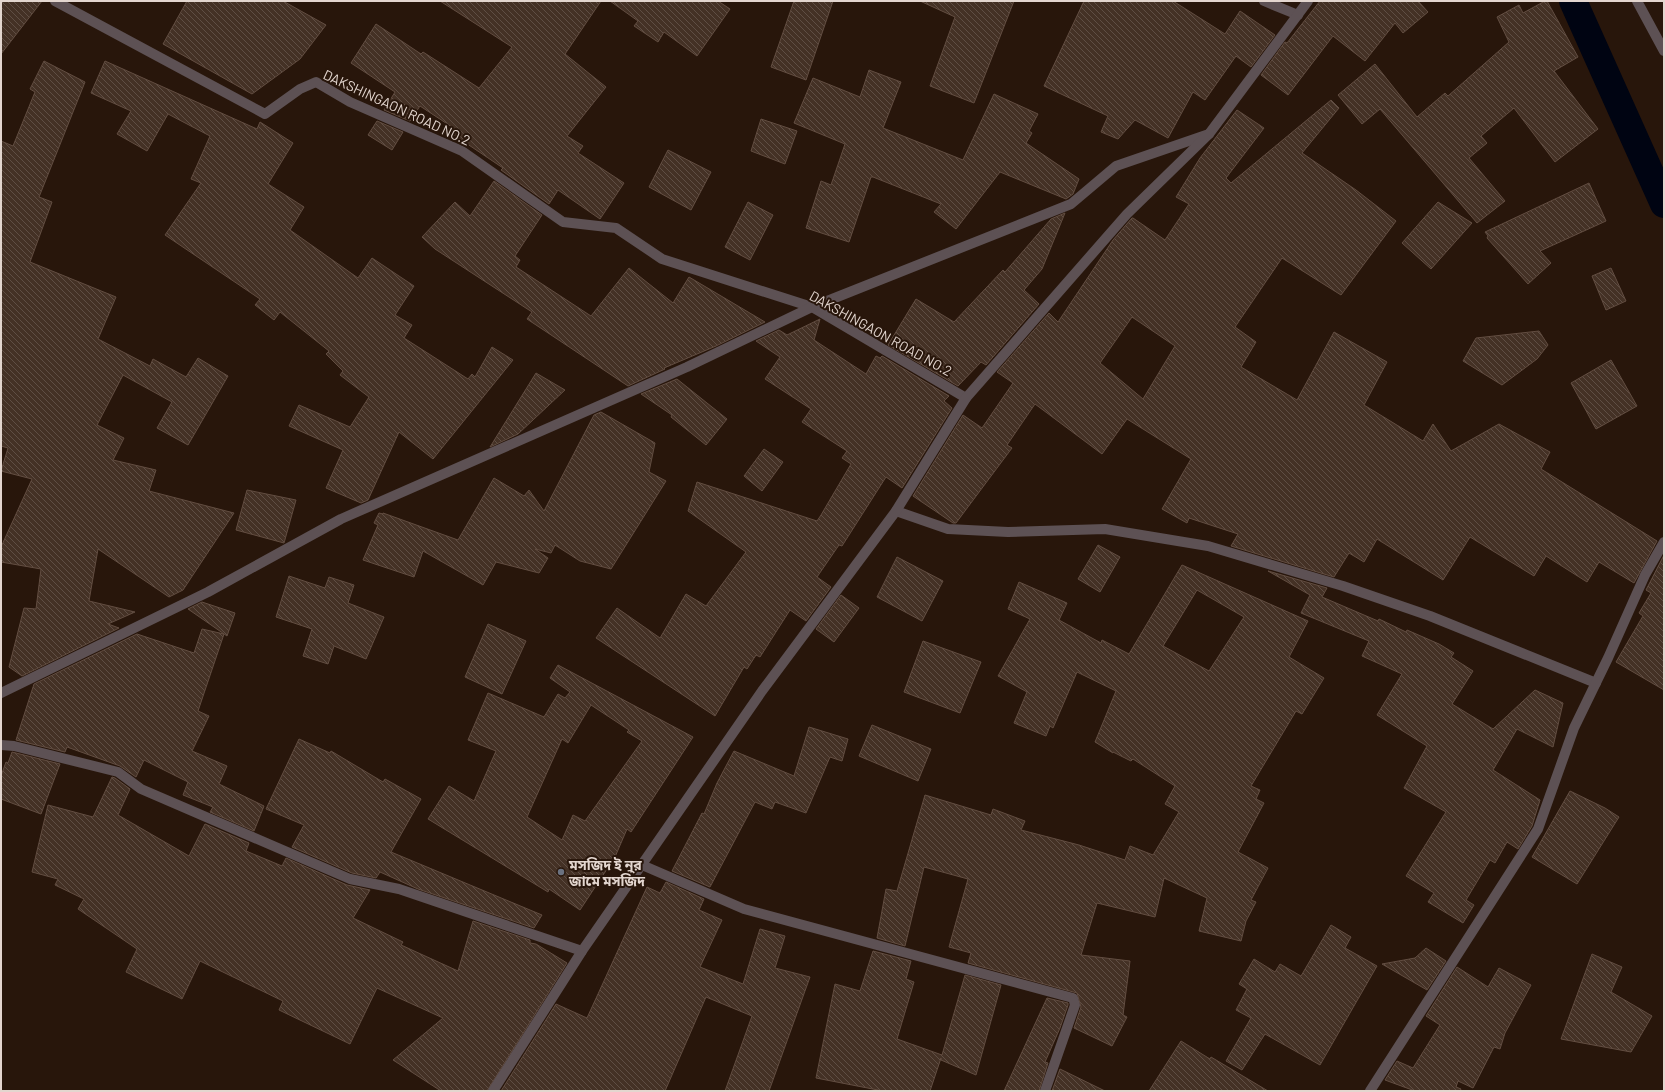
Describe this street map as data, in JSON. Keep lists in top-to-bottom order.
{
  "streets": {
    "street": ["DAKSHINGAON ROAD NO.2"]
  },
  "places": ["মসজিদ ই নুর জামে মসজিদ"]
}
